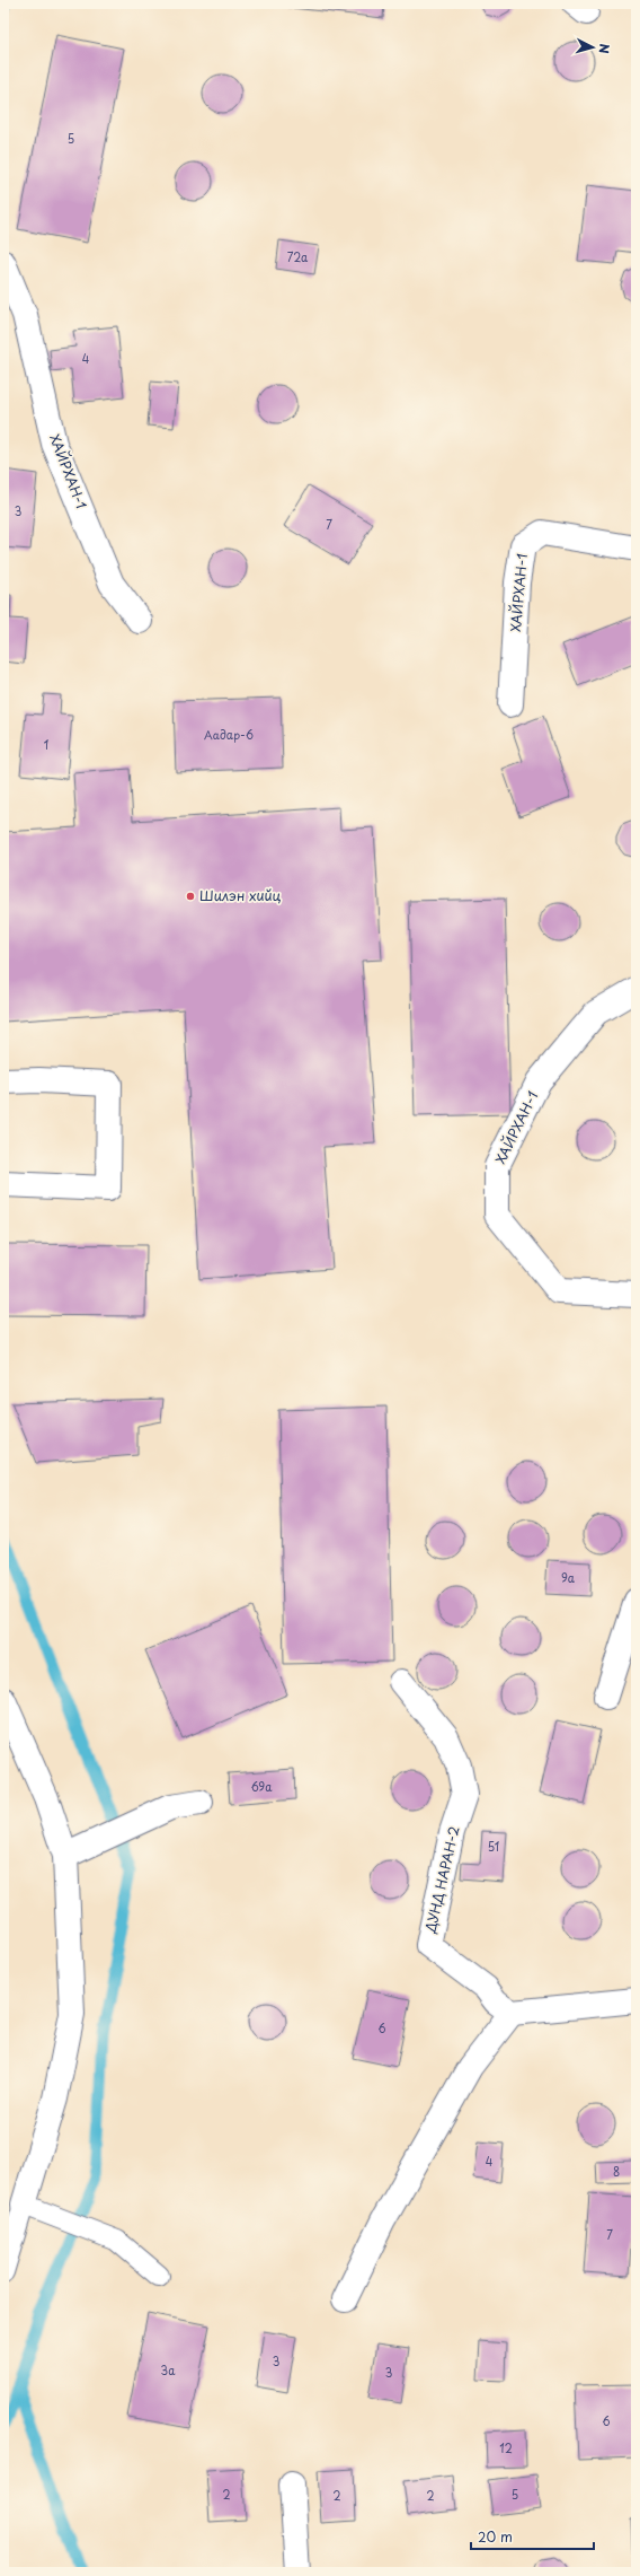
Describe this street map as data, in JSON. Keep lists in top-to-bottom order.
{
  "streets": {
    "street": ["ХАЙРХАН-1", "ДУНД НАРАН-2"]
  },
  "places": ["Шилэн хийц"],
  "house_numbers": [
    "5",
    "72а",
    "4",
    "3",
    "7",
    "Аадар-6",
    "1",
    "9а",
    "69а",
    "51",
    "6",
    "4",
    "8",
    "7",
    "3",
    "3а",
    "3",
    "6",
    "12",
    "2",
    "5",
    "2",
    "2"
  ],
  "scale_bar": "20 m",
  "north": "right"
}
